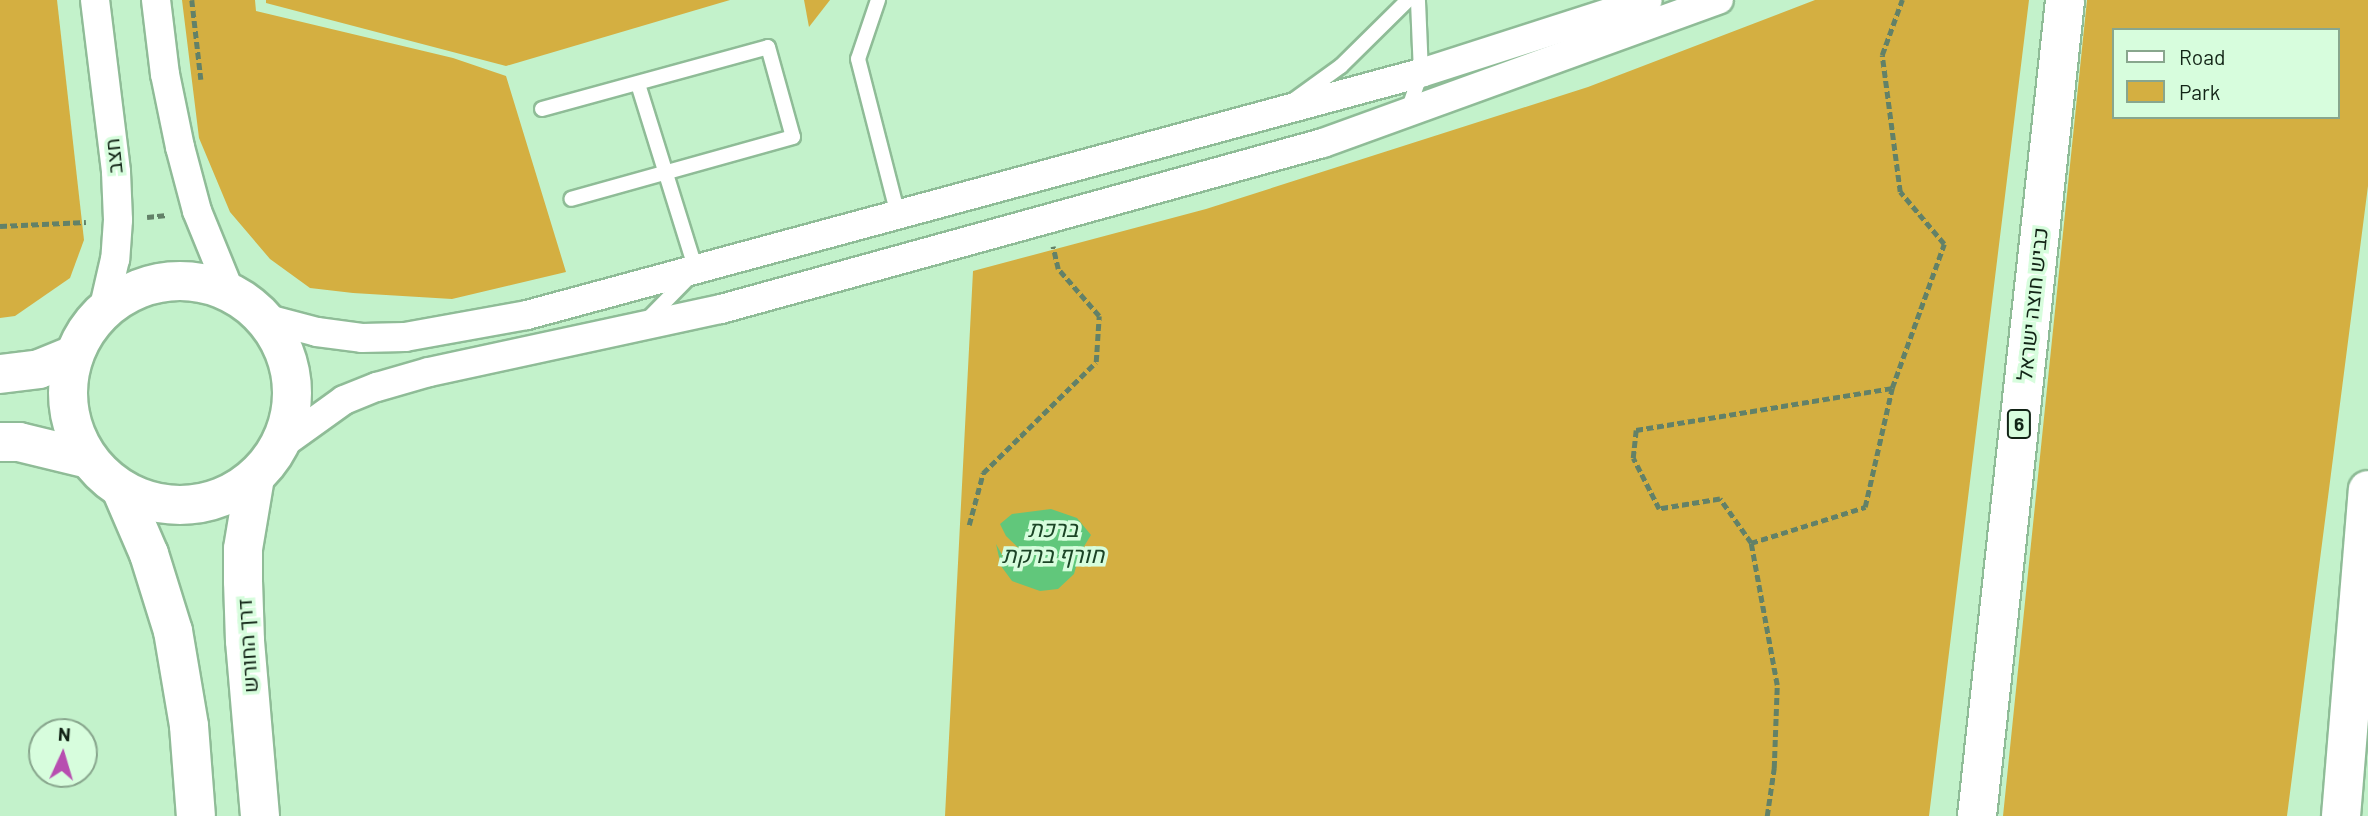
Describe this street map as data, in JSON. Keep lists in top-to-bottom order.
{
  "streets": {
    "main road": ["כביש חוצה ישראל", "6", "דרך החורש"],
    "street": ["חצב"]
  },
  "crossings": [
    ["חצב", "דרך החורש"]
  ],
  "water": ["ברכת חורף ברקת"],
  "legend": ["Road", "Park"],
  "north": "top"
}
